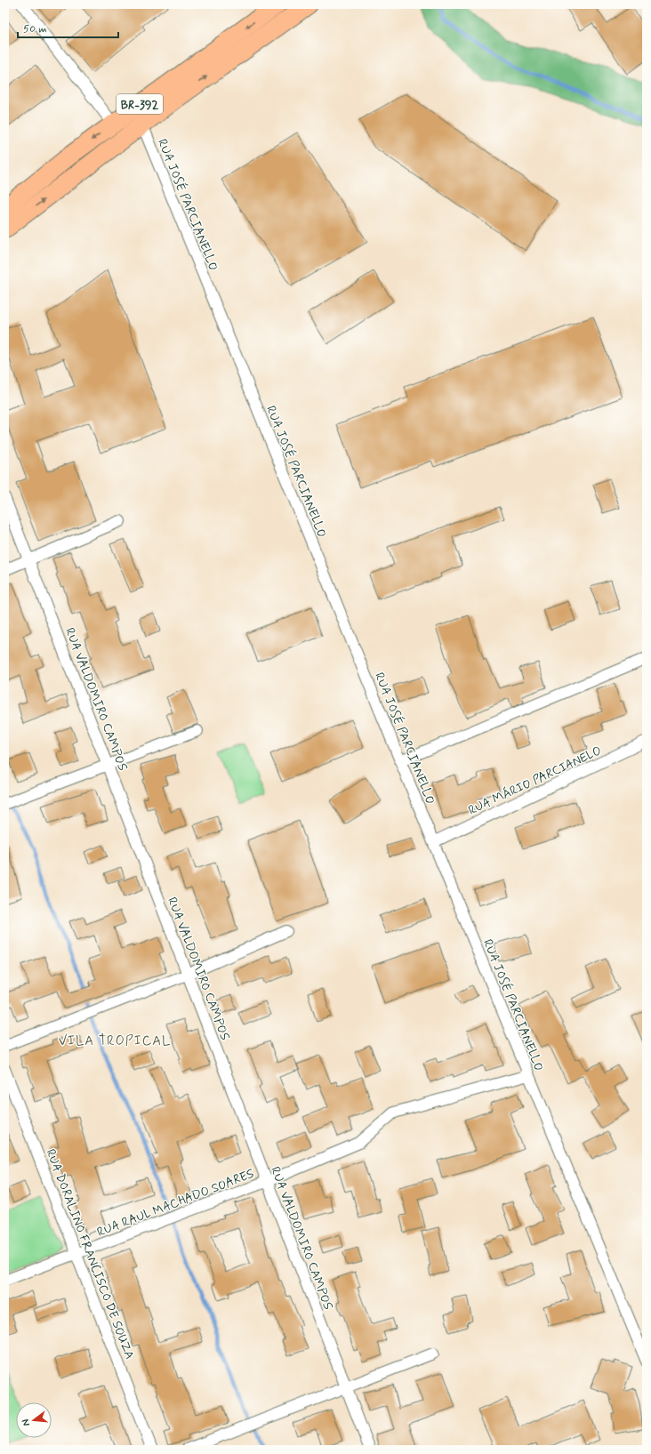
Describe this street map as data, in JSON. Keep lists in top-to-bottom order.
{
  "streets": {
    "highway": ["BR-392"],
    "street": [
      "RUA JOSÉ PARCIANELLO",
      "RUA VALDOMIRO CAMPOS",
      "RUA MÁRIO PARCIANELO",
      "RUA RAUL MACHADO SOARES",
      "RUA DORALINO FRANCISCO DE SOUZA"
    ]
  },
  "crossings": [
    ["BR-392", "RUA JOSÉ PARCIANELLO"],
    ["RUA JOSÉ PARCIANELLO", "RUA MÁRIO PARCIANELO"],
    ["RUA JOSÉ PARCIANELLO", "RUA RAUL MACHADO SOARES"],
    ["RUA VALDOMIRO CAMPOS", "RUA RAUL MACHADO SOARES"],
    ["RUA RAUL MACHADO SOARES", "RUA DORALINO FRANCISCO DE SOUZA"]
  ],
  "districts": ["VILA TROPICAL"],
  "scale_bar": "50 m",
  "north": "left"
}
